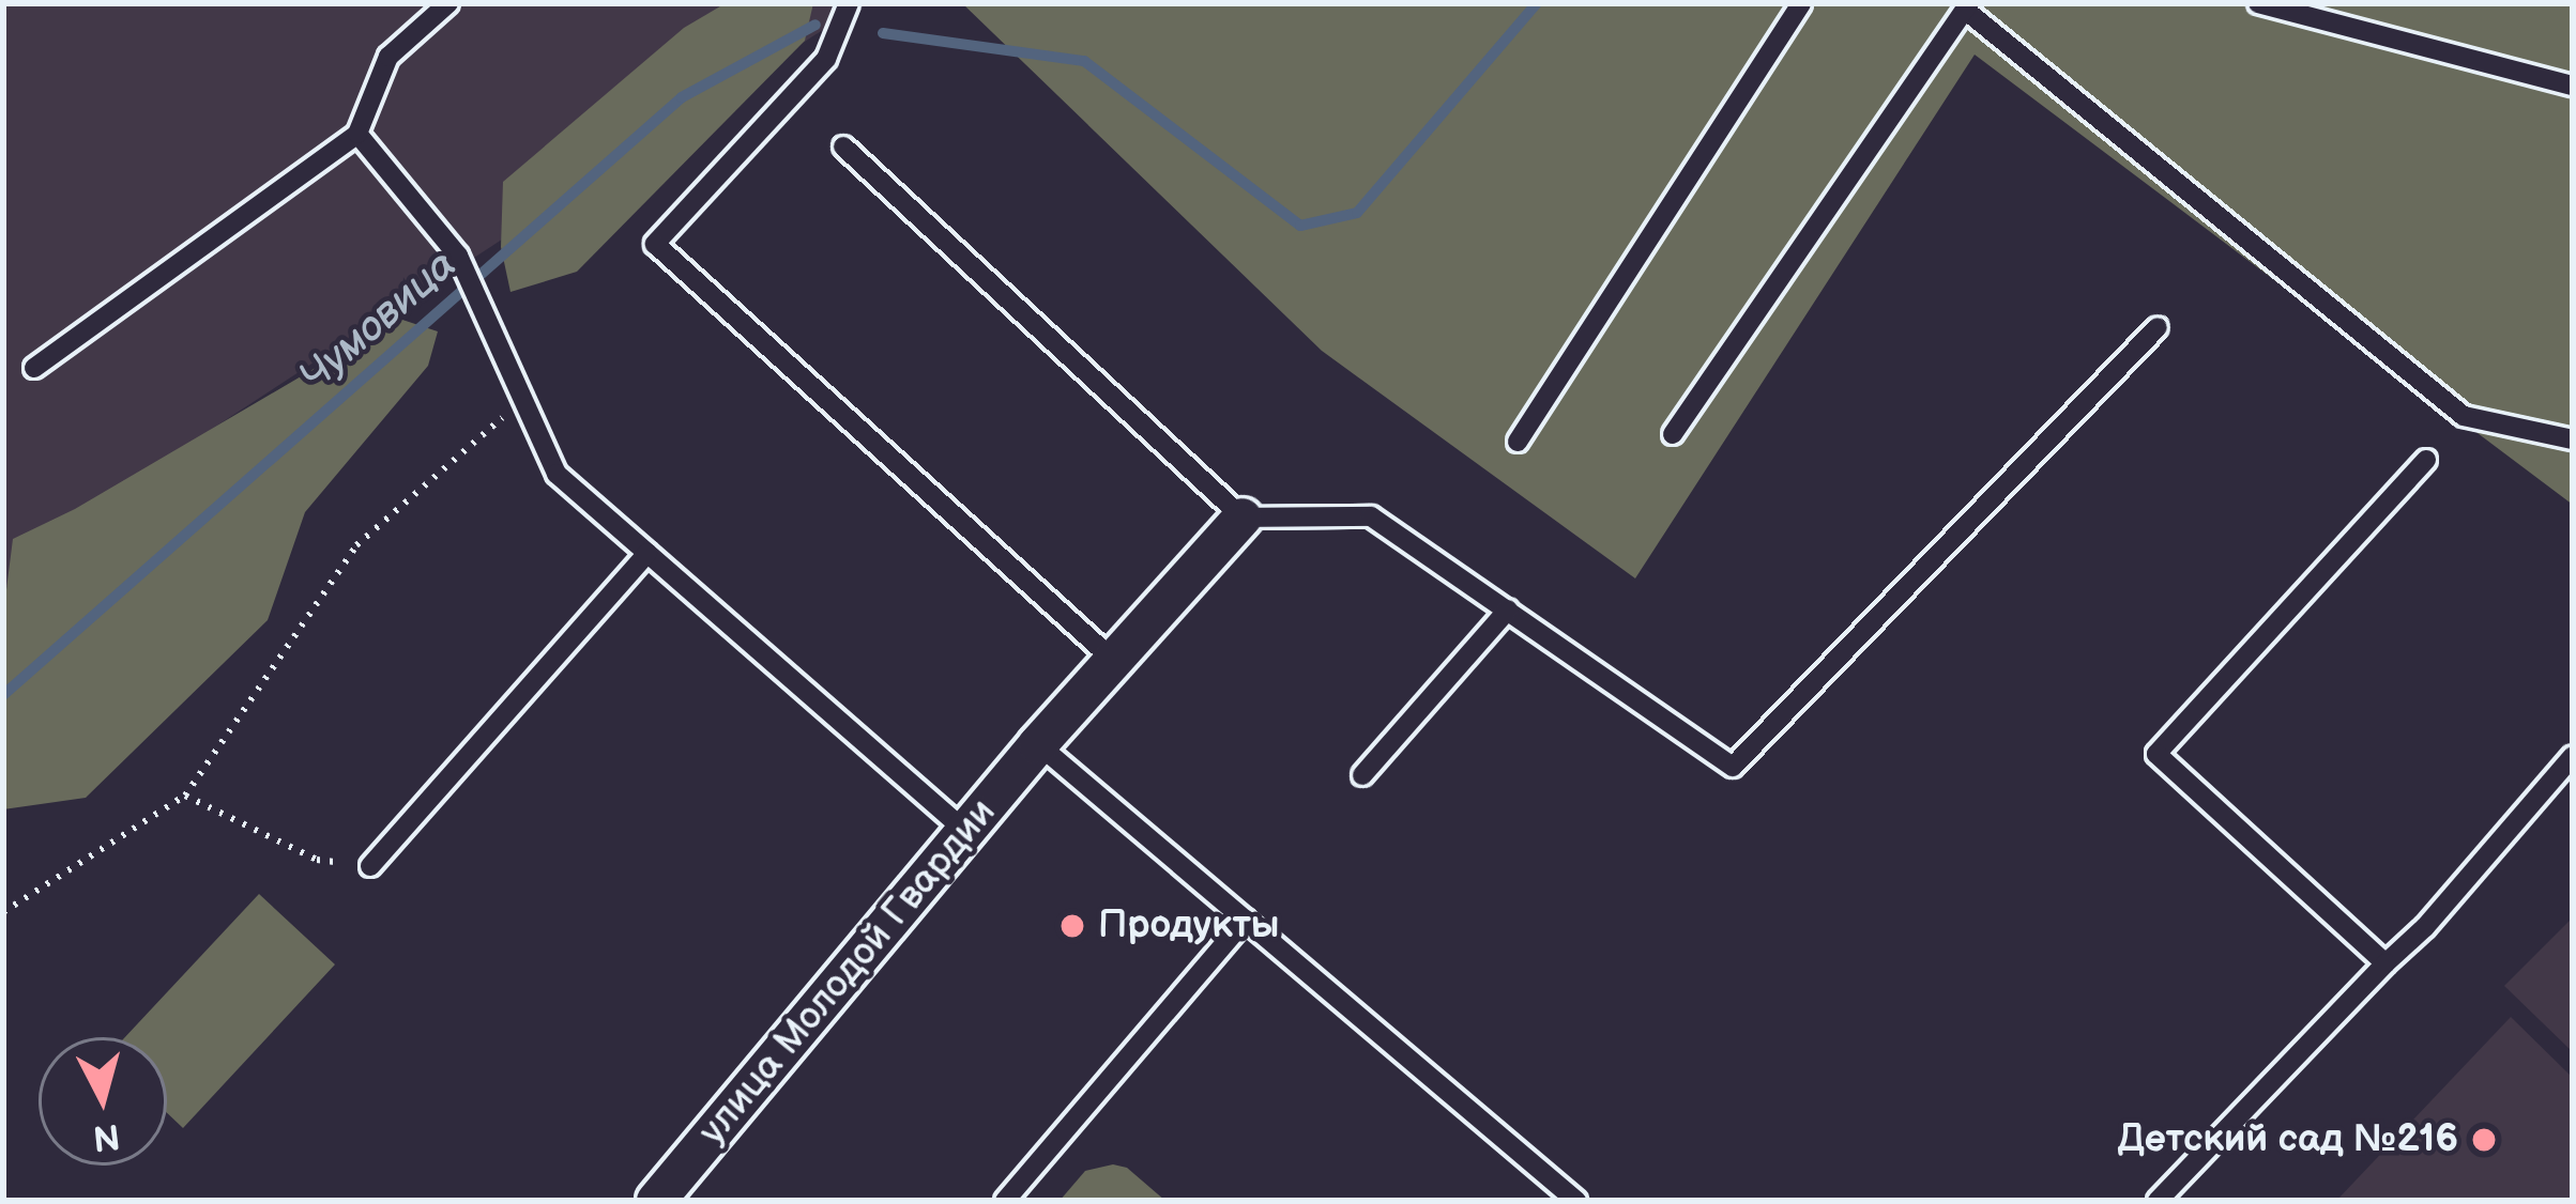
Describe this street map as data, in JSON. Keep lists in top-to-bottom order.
{
  "streets": {
    "street": ["улица Молодой Гвардии"]
  },
  "water": ["Чумовица"],
  "places": ["Продукты", "Детский сад №216"],
  "north": "bottom"
}
